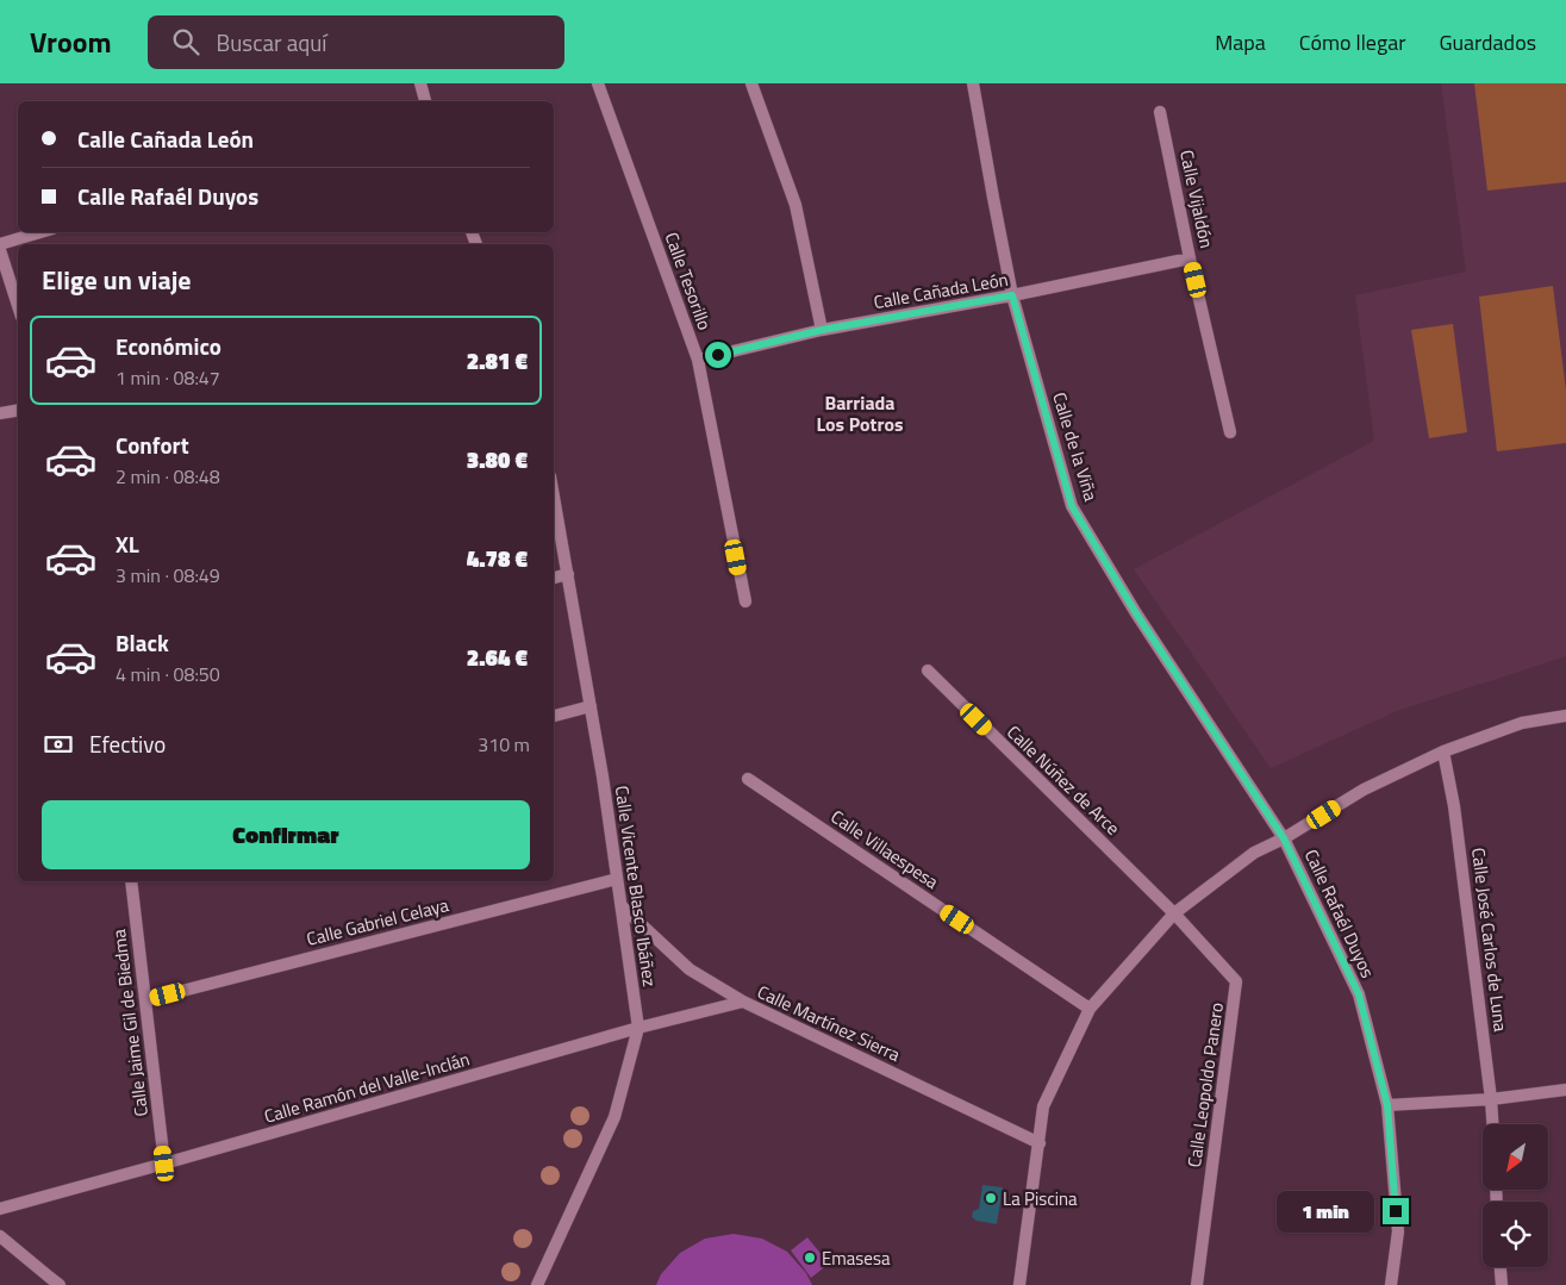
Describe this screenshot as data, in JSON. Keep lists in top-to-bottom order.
{
  "streets": {
    "street": [
      "Calle Vijaldón",
      "Calle Tesorillo",
      "Calle Cañada León",
      "Calle de la Viña",
      "Calle Núñez de Arce",
      "Calle Villaespesa",
      "Calle Vicente Blasco Ibáñez",
      "Calle Rafaél Duyos",
      "Calle Gabriel Celaya",
      "Calle José Carlos de Luna",
      "Calle Jaime Gil de Biedma",
      "Calle Martínez Sierra",
      "Calle Leopoldo Panero",
      "Calle Ramón del Valle-Inclán"
    ]
  },
  "crossings": [
    ["Calle Vijaldón", "Calle Cañada León"],
    ["Calle Tesorillo", "Calle Cañada León"],
    ["Calle Cañada León", "Calle de la Viña"],
    ["Calle de la Viña", "Calle Rafaél Duyos"],
    ["Calle Núñez de Arce", "Calle Leopoldo Panero"],
    ["Calle Vicente Blasco Ibáñez", "Calle Gabriel Celaya"],
    ["Calle Vicente Blasco Ibáñez", "Calle Martínez Sierra"],
    ["Calle Vicente Blasco Ibáñez", "Calle Ramón del Valle-Inclán"],
    ["Calle Gabriel Celaya", "Calle Jaime Gil de Biedma"],
    ["Calle Jaime Gil de Biedma", "Calle Ramón del Valle-Inclán"],
    ["Calle Martínez Sierra", "Calle Ramón del Valle-Inclán"]
  ],
  "districts": ["Barriada Los Potros"],
  "places": ["La Piscina", "Emasesa"],
  "north": "bottom left",
  "page": {
    "header": "Vroom",
    "search": "Buscar aquí",
    "nav": ["Mapa", "Cómo llegar", "Guardados"],
    "banner": ["Calle Cañada León", "Calle Rafaél Duyos"],
    "heading": "Elige un viaje",
    "list": [
      {
        "name": "Económico",
        "note": "1 min · 08:47",
        "value": "2.81 €"
      },
      {
        "name": "Confort",
        "note": "2 min · 08:48",
        "value": "3.80 €"
      },
      {
        "name": "XL",
        "note": "3 min · 08:49",
        "value": "4.78 €"
      },
      {
        "name": "Black",
        "note": "4 min · 08:50",
        "value": "2.64 €"
      }
    ],
    "pay": ["Efectivo", "310 m"],
    "buttons": "Confirmar",
    "bubble": "1 min"
  }
}
